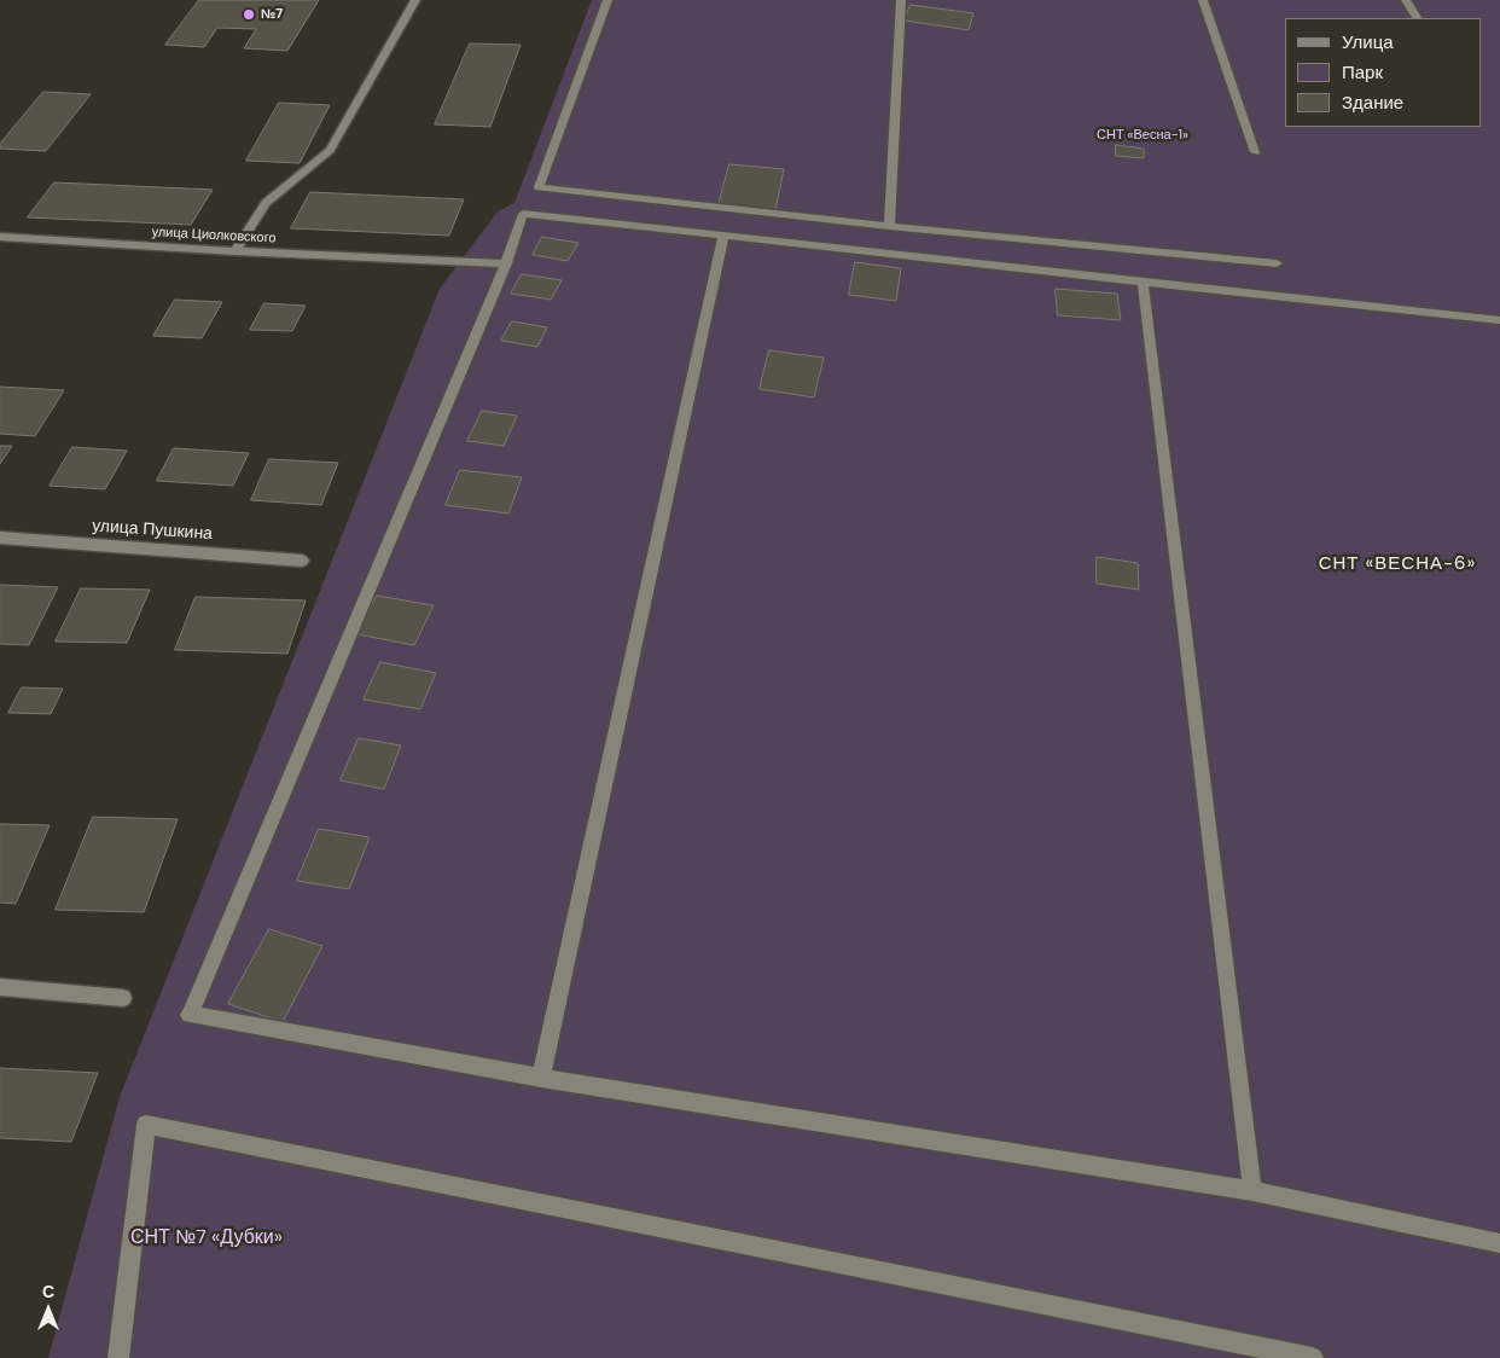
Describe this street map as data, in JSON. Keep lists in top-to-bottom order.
{
  "streets": {
    "street": ["улица Циолковского", "улица Пушкина"]
  },
  "districts": ["СНТ «ВЕСНА-6»"],
  "parks": ["СНТ «Весна-1»", "СНТ №7 «Дубки»"],
  "places": ["№7"],
  "legend": ["Улица", "Парк", "Здание"],
  "north": "top"
}
